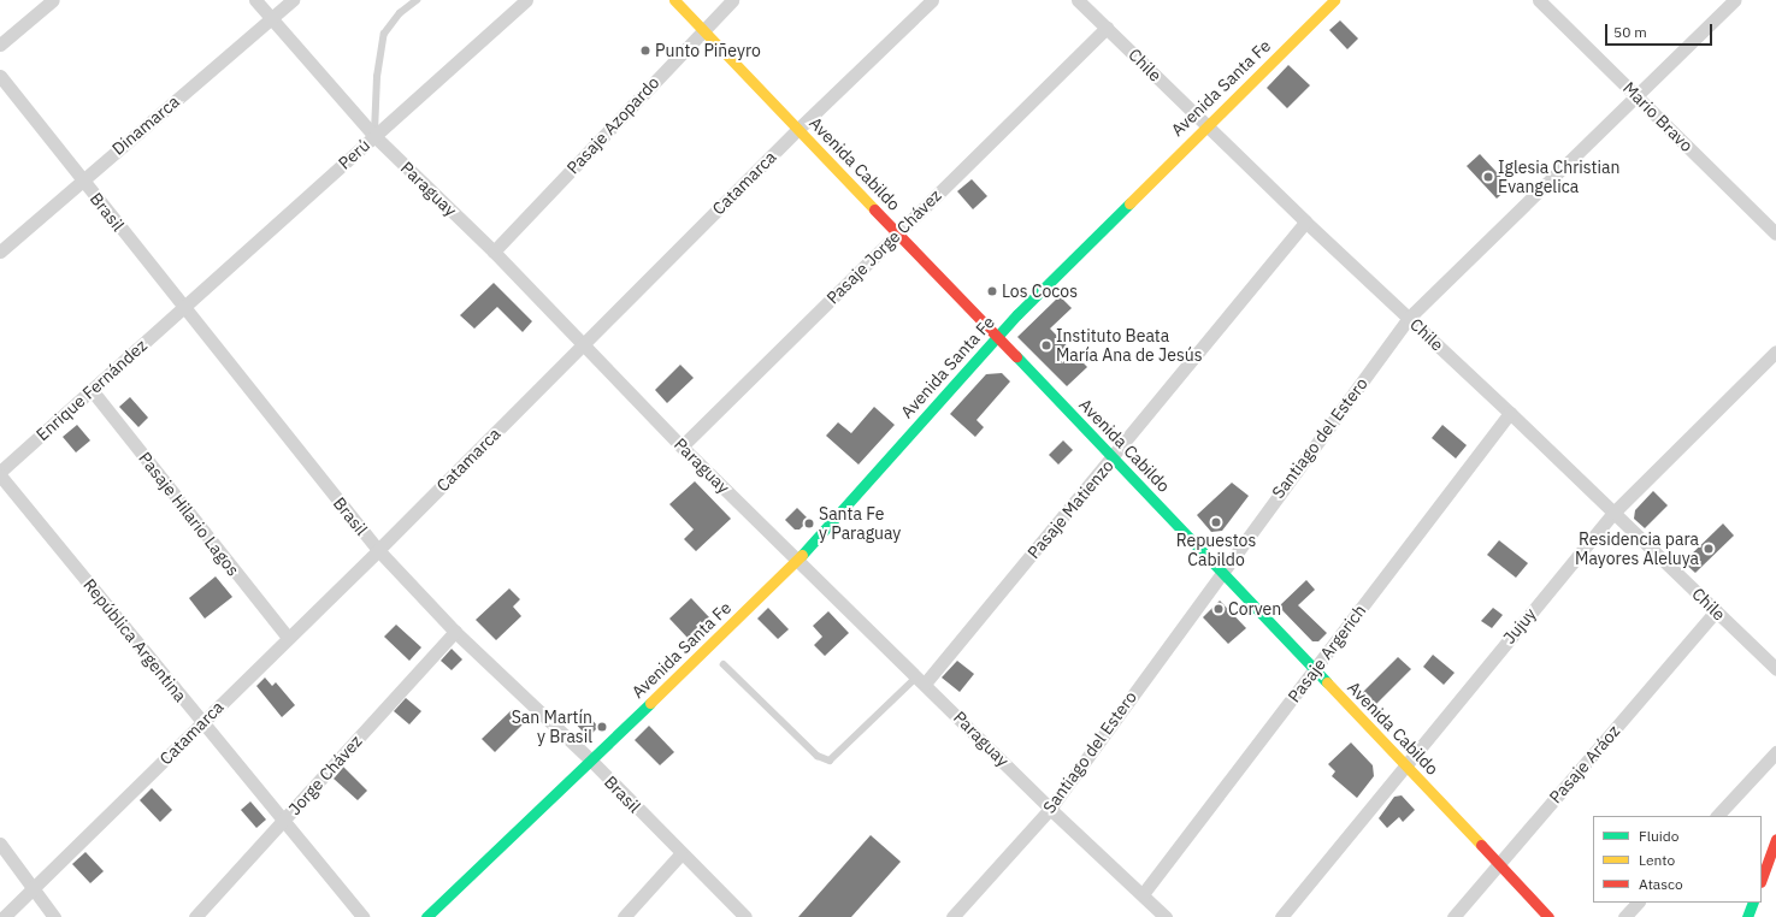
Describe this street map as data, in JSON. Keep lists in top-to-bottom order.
{
  "streets": {
    "street": [
      "Chile",
      "Avenida Santa Fe",
      "Mario Bravo",
      "Dinamarca",
      "Pasaje Azopardo",
      "Perú",
      "Avenida Cabildo",
      "Catamarca",
      "Paraguay",
      "Brasil",
      "Pasaje Jorge Chávez",
      "Enrique Fernández",
      "Santiago del Estero",
      "Pasaje Matienzo",
      "Pasaje Hilario Lagos",
      "Jujuy",
      "República Argentina",
      "Pasaje Argerich",
      "Pasaje Aráoz",
      "Jorge Chávez"
    ]
  },
  "crossings": [
    ["Chile", "Avenida Santa Fe"],
    ["Chile", "Pasaje Jorge Chávez"],
    ["Chile", "Santiago del Estero"],
    ["Chile", "Pasaje Matienzo"],
    ["Chile", "Jujuy"],
    ["Chile", "Pasaje Argerich"],
    ["Chile", "Pasaje Aráoz"],
    ["Avenida Santa Fe", "Avenida Cabildo"],
    ["Avenida Santa Fe", "Paraguay"],
    ["Avenida Santa Fe", "Brasil"],
    ["Mario Bravo", "Santiago del Estero"],
    ["Dinamarca", "Paraguay"],
    ["Dinamarca", "Brasil"],
    ["Pasaje Azopardo", "Avenida Cabildo"],
    ["Pasaje Azopardo", "Paraguay"],
    ["Perú", "Paraguay"],
    ["Perú", "Brasil"],
    ["Perú", "Enrique Fernández"],
    ["Avenida Cabildo", "Catamarca"],
    ["Avenida Cabildo", "Pasaje Jorge Chávez"],
    ["Avenida Cabildo", "Santiago del Estero"],
    ["Avenida Cabildo", "Pasaje Matienzo"],
    ["Avenida Cabildo", "Jujuy"],
    ["Avenida Cabildo", "Pasaje Argerich"],
    ["Avenida Cabildo", "Pasaje Aráoz"],
    ["Catamarca", "Paraguay"],
    ["Catamarca", "Brasil"],
    ["Catamarca", "Pasaje Hilario Lagos"],
    ["Catamarca", "República Argentina"],
    ["Paraguay", "Pasaje Jorge Chávez"],
    ["Paraguay", "Santiago del Estero"],
    ["Paraguay", "Pasaje Matienzo"],
    ["Paraguay", "Pasaje Argerich"],
    ["Brasil", "Enrique Fernández"],
    ["Brasil", "Jorge Chávez"],
    ["Enrique Fernández", "Pasaje Hilario Lagos"],
    ["Enrique Fernández", "República Argentina"],
    ["República Argentina", "Jorge Chávez"]
  ],
  "places": [
    "Punto Piñeyro",
    "Iglesia Christian Evangelica",
    "Los Cocos",
    "Instituto Beata María Ana de Jesús",
    "Repuestos Cabildo",
    "Santa Fe y Paraguay",
    "Residencia para Mayores Aleluya",
    "Corven",
    "San Martín y Brasil"
  ],
  "legend": ["Fluido", "Lento", "Atasco"],
  "scale_bar": "50 m"
}
